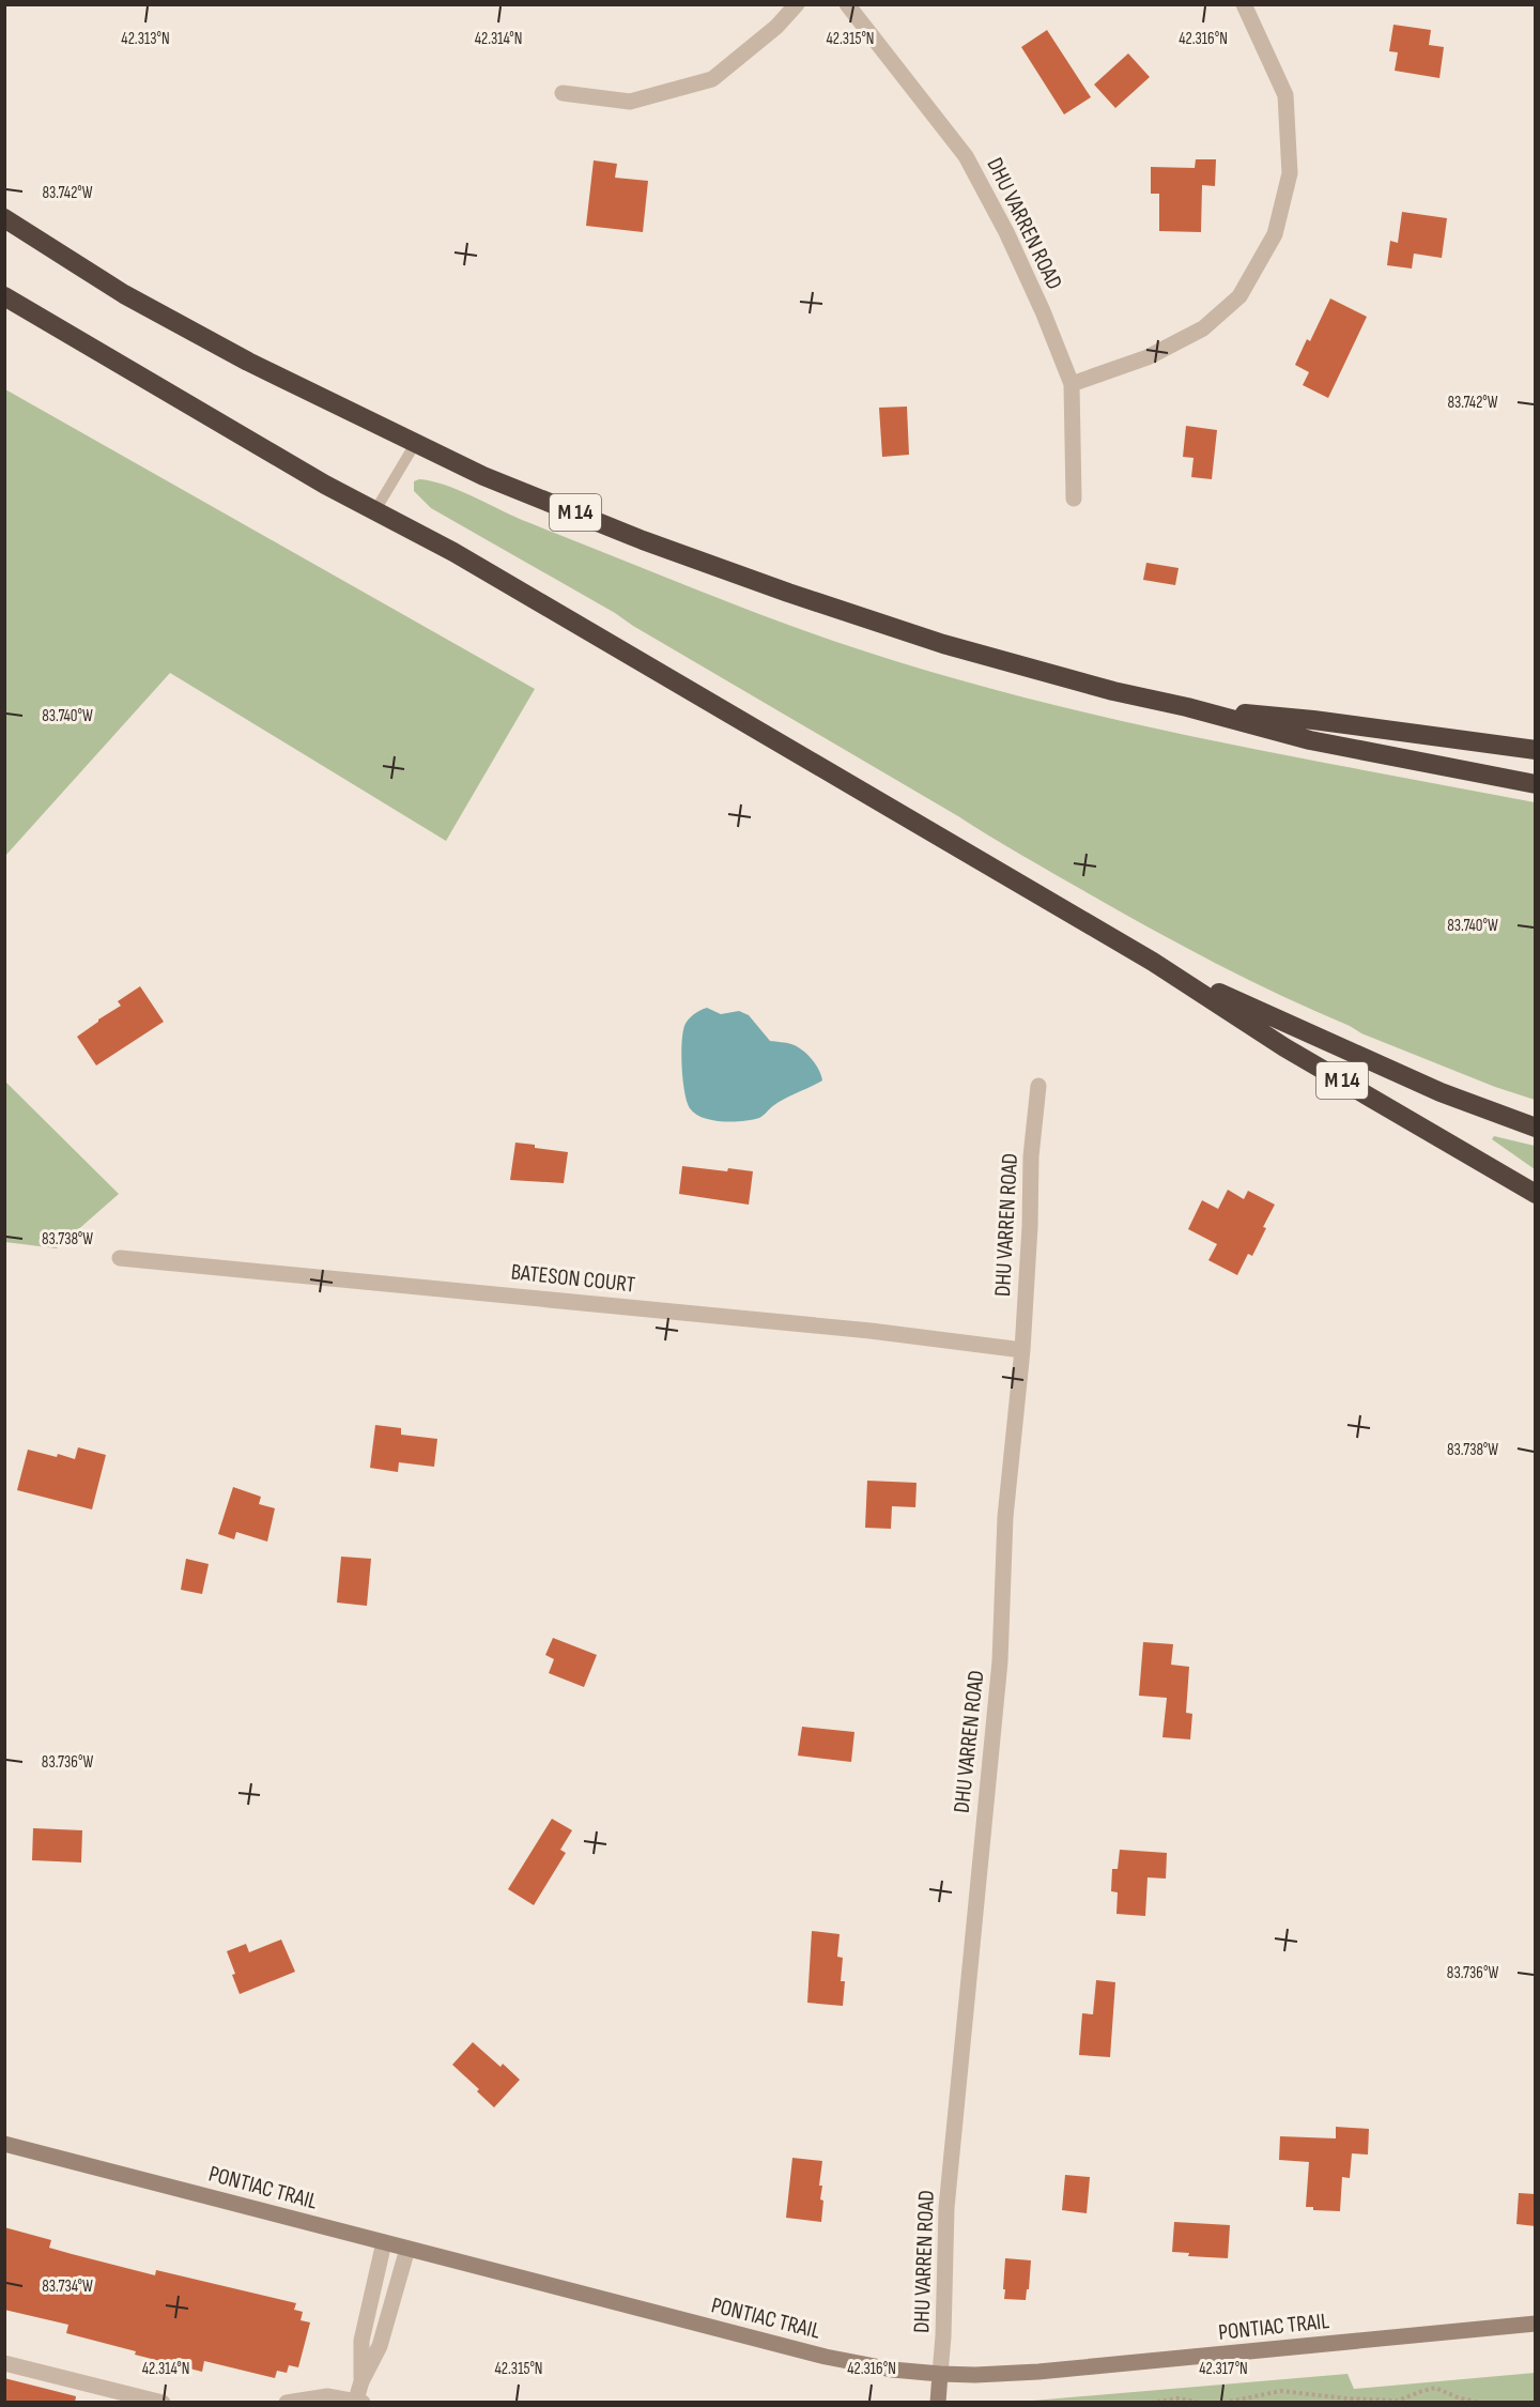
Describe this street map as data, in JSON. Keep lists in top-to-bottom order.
{
  "streets": {
    "highway": ["M 14"],
    "main road": ["DHU VARREN ROAD", "PONTIAC TRAIL"],
    "street": ["BATESON COURT"]
  },
  "crossings": [
    ["DHU VARREN ROAD", "BATESON COURT"],
    ["DHU VARREN ROAD", "PONTIAC TRAIL"]
  ],
  "coordinates": [
    "42.313°N",
    "42.314°N",
    "42.315°N",
    "42.316°N",
    "83.742°W",
    "83.740°W",
    "83.738°W",
    "83.736°W",
    "83.734°W",
    "42.317°N"
  ]
}
